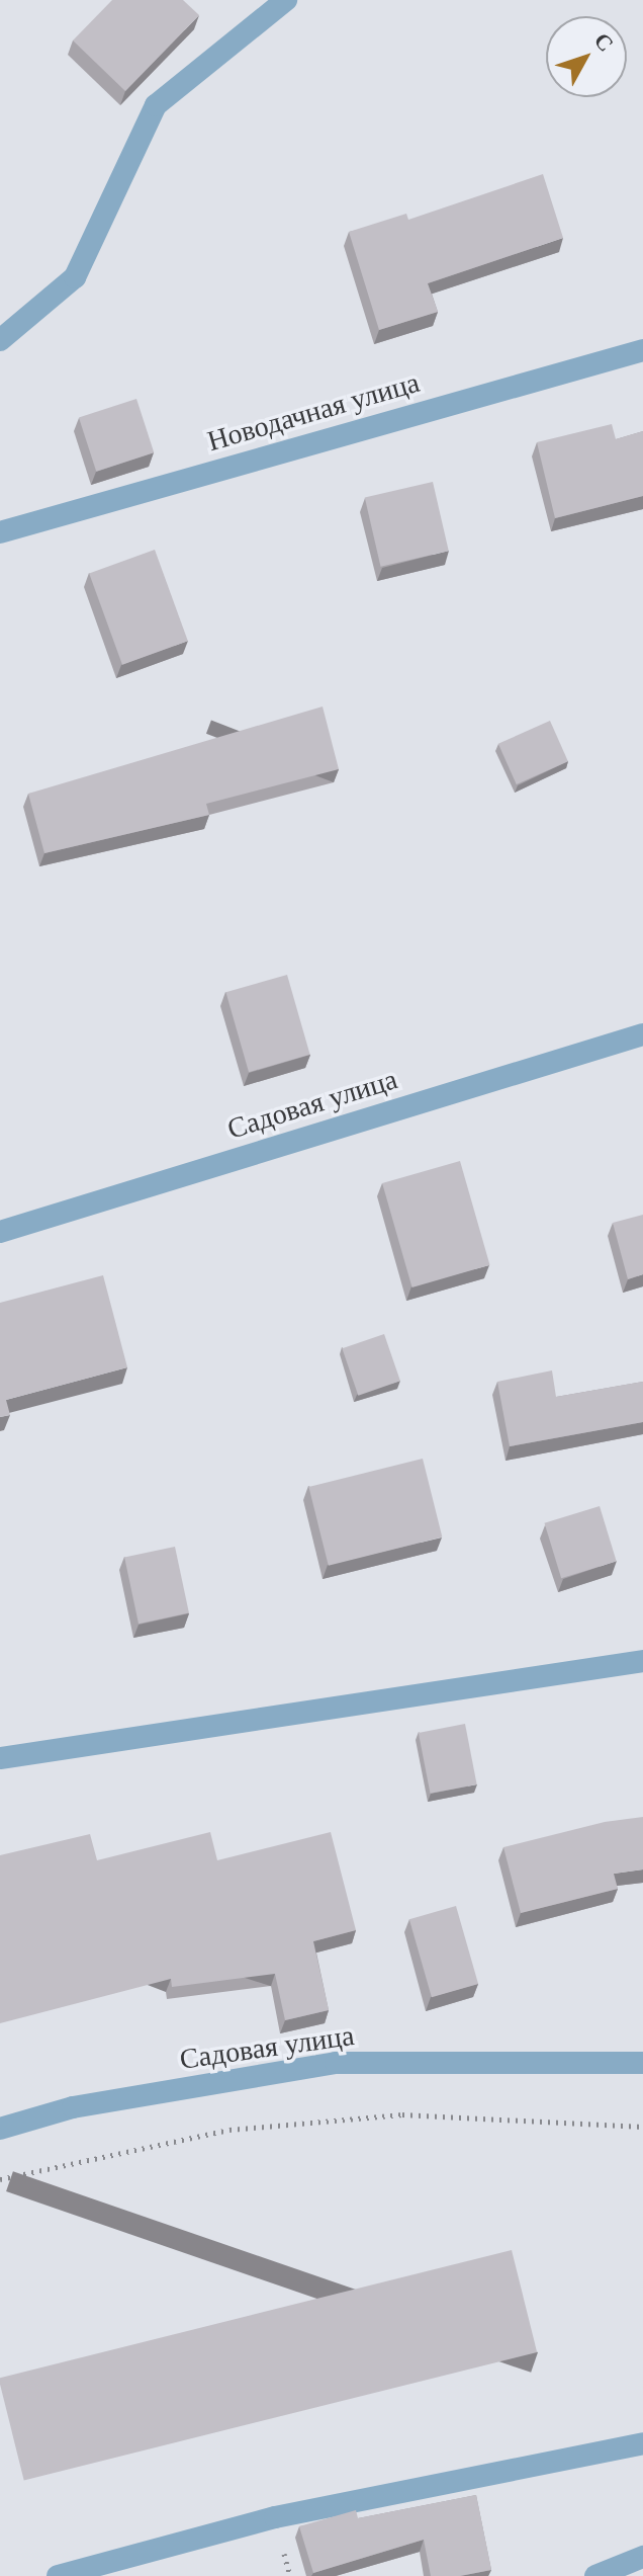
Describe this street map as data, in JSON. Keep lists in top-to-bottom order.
{
  "streets": {
    "street": ["Новодачная улица", "Садовая улица"]
  },
  "north": "top right"
}
